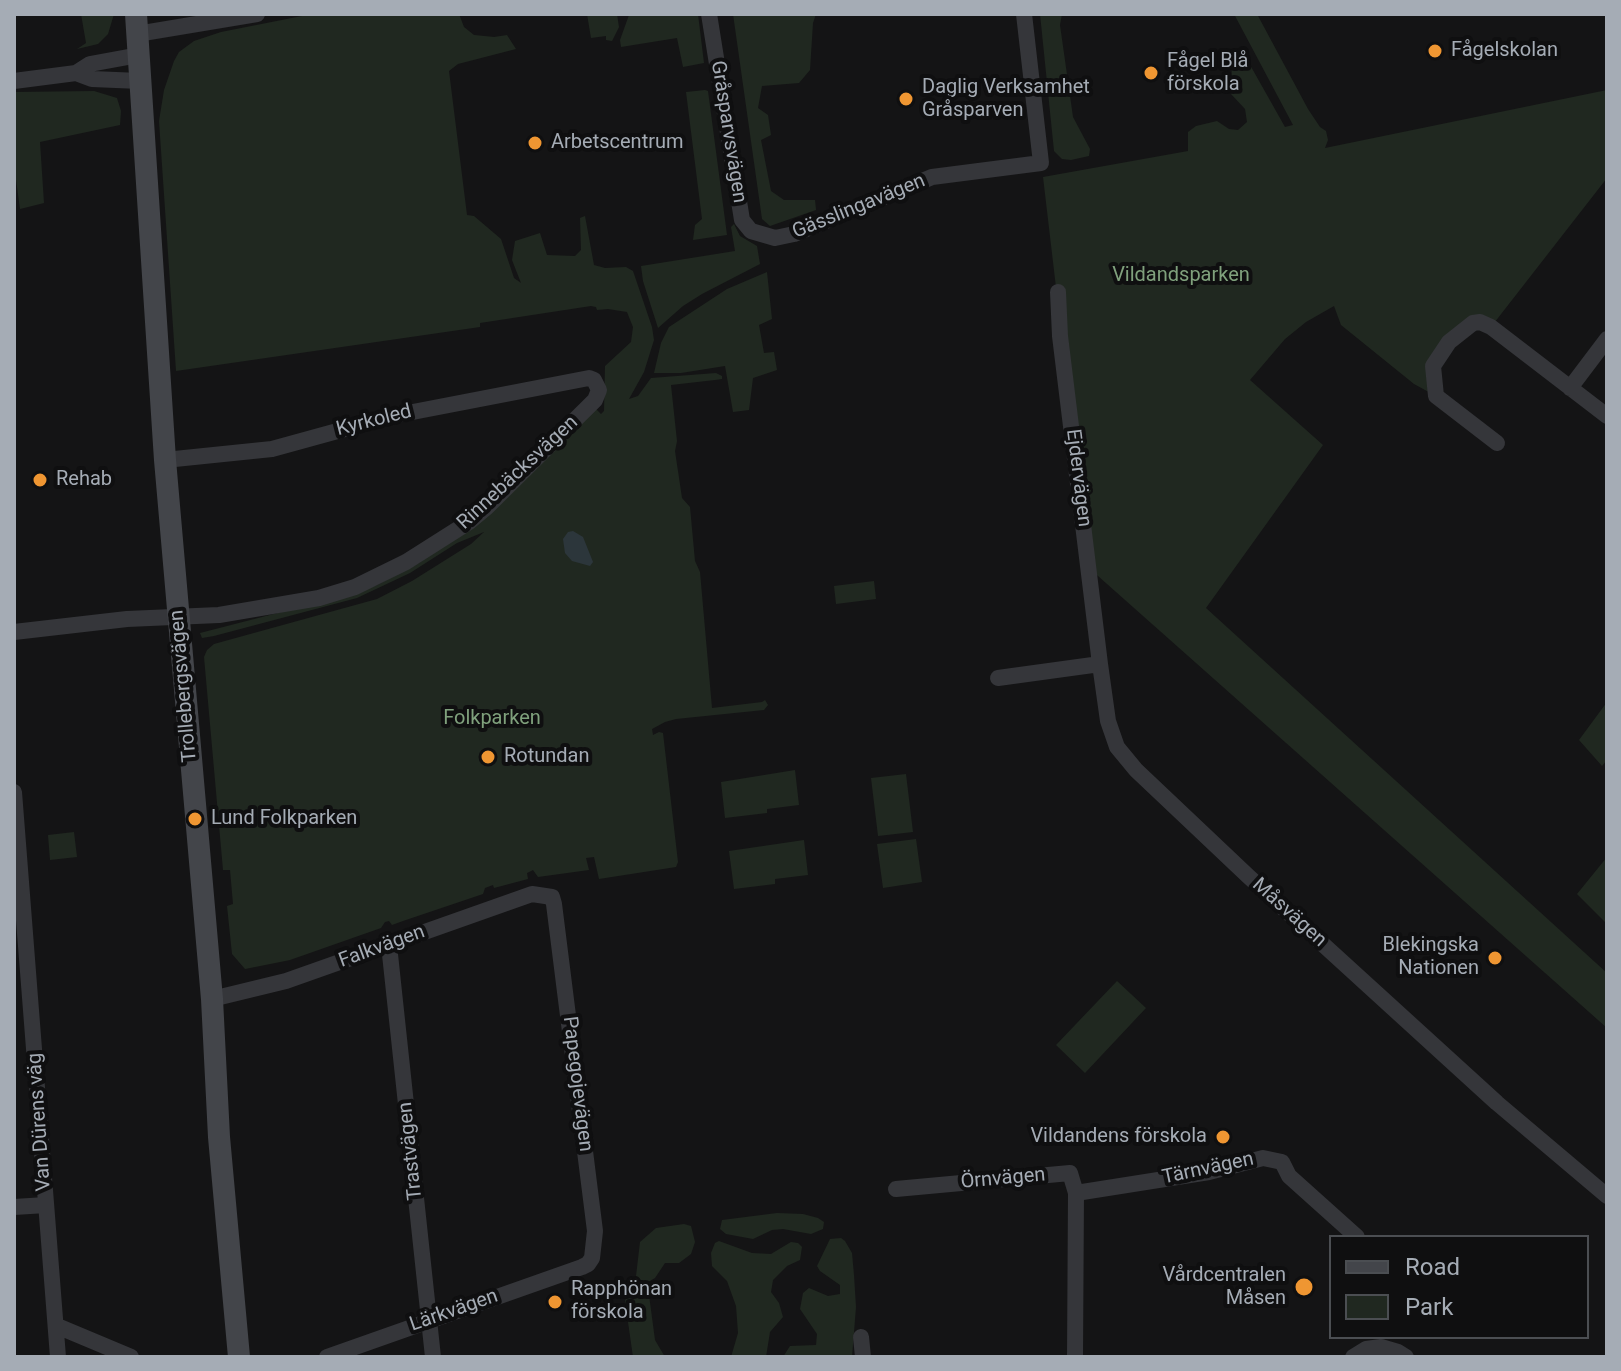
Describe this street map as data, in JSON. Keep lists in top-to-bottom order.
{
  "streets": {
    "street": [
      "Gråsparvsvägen",
      "Gässlingavägen",
      "Kyrkoled",
      "Rinnebäcksvägen",
      "Ejdervägen",
      "Trollebergsvägen",
      "Måsvägen",
      "Falkvägen",
      "Papegojevägen",
      "Van Dürens väg",
      "Trastvägen",
      "Tärnvägen",
      "Örnvägen",
      "Lärkvägen"
    ]
  },
  "crossings": [
    ["Gråsparvsvägen", "Gässlingavägen"],
    ["Kyrkoled", "Rinnebäcksvägen"],
    ["Kyrkoled", "Trollebergsvägen"],
    ["Rinnebäcksvägen", "Trollebergsvägen"],
    ["Ejdervägen", "Måsvägen"],
    ["Trollebergsvägen", "Falkvägen"],
    ["Falkvägen", "Papegojevägen"],
    ["Falkvägen", "Trastvägen"],
    ["Papegojevägen", "Lärkvägen"],
    ["Trastvägen", "Lärkvägen"],
    ["Tärnvägen", "Örnvägen"]
  ],
  "parks": ["Vildandsparken", "Folkparken"],
  "places": [
    "Fågelskolan",
    "Fågel Blå förskola",
    "Daglig Verksamhet Gråsparven",
    "Arbetscentrum",
    "Rehab",
    "Rotundan",
    "Lund Folkparken",
    "Blekingska Nationen",
    "Vildandens förskola",
    "Vårdcentralen Måsen",
    "Rapphönan förskola"
  ],
  "legend": ["Road", "Park"]
}
